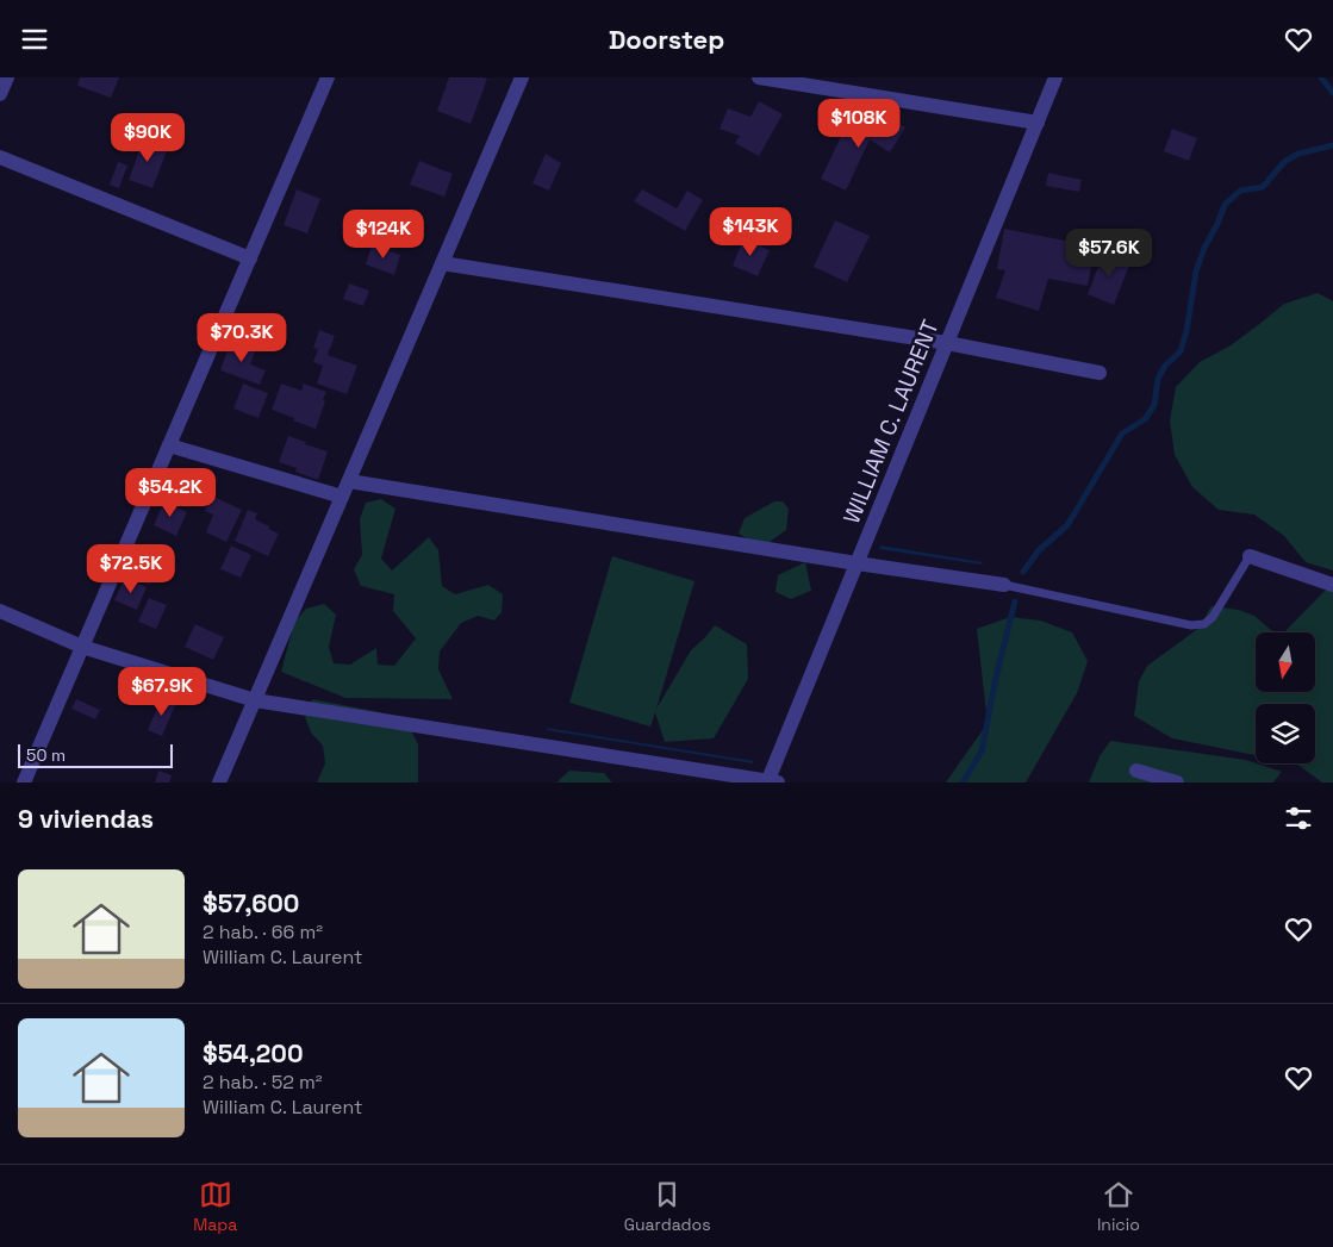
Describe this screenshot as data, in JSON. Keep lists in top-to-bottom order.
{
  "streets": {
    "street": ["WILLIAM C. LAURENT"]
  },
  "scale_bar": "50 m",
  "north": "bottom",
  "page": {
    "header": "Doorstep",
    "price": [
      "$108K",
      "$90K",
      "$143K",
      "$124K",
      "$57.6K",
      "$70.3K",
      "$54.2K",
      "$72.5K",
      "$67.9K"
    ],
    "scale": "50 m",
    "heading": "9 viviendas",
    "list": [
      {
        "name": "$57,600",
        "note": "2 hab. · 66 m² · William C. Laurent"
      },
      {
        "name": "$54,200",
        "note": "2 hab. · 52 m² · William C. Laurent"
      }
    ],
    "tabs": ["Mapa", "Guardados", "Inicio"]
  }
}
